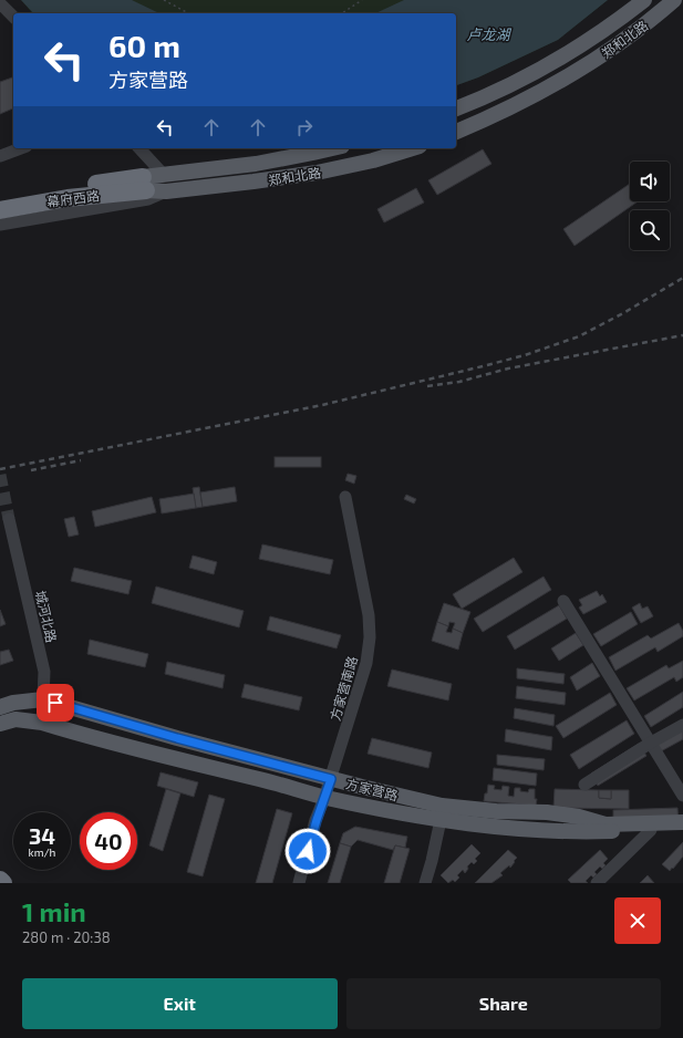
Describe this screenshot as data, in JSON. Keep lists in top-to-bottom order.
{
  "streets": {
    "highway": ["幕府西路"],
    "main road": ["郑和北路", "方家营路"],
    "street": ["城河北路", "方家营南路"]
  },
  "crossings": [
    ["郑和北路", "幕府西路"],
    ["城河北路", "方家营路"],
    ["方家营南路", "方家营路"]
  ],
  "water": ["卢龙湖"],
  "page": {
    "turn": ["60 m", "方家营路"],
    "speed": "34 km/h",
    "limit": "40",
    "heading": ["1 min", "280 m · 20:38"],
    "buttons": ["Exit", "Share"]
  }
}
